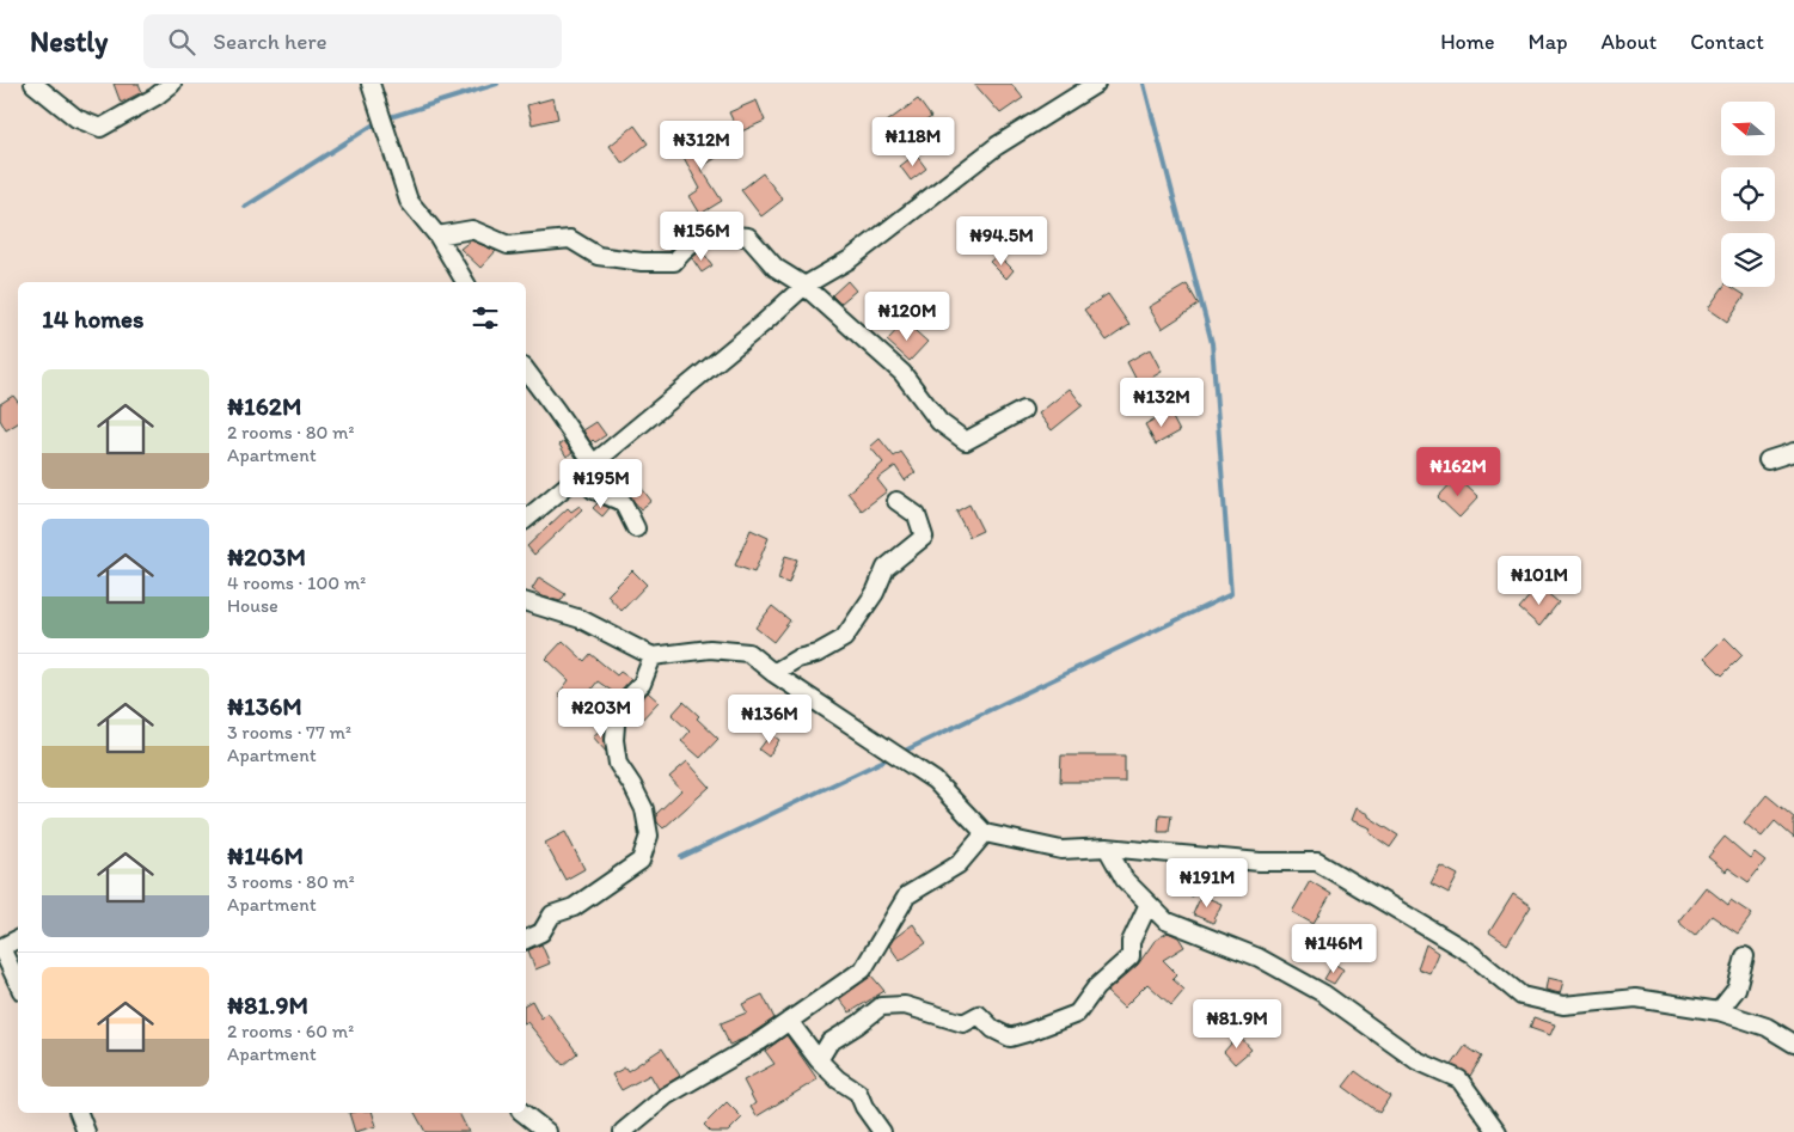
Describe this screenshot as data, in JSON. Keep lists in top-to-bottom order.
{
  "north": "left",
  "page": {
    "header": "Nestly",
    "search": "Search here",
    "nav": [
      "Home",
      "Map",
      "About",
      "Contact"
    ],
    "price": [
      "₦118M",
      "₦312M",
      "₦156M",
      "₦94.5M",
      "₦120M",
      "₦132M",
      "₦162M",
      "₦195M",
      "₦101M",
      "₦203M",
      "₦136M",
      "₦191M",
      "₦146M",
      "₦81.9M"
    ],
    "heading": "14 homes",
    "list": [
      {
        "name": "₦162M",
        "note": "2 rooms · 80 m² · Apartment"
      },
      {
        "name": "₦203M",
        "note": "4 rooms · 100 m² · House"
      },
      {
        "name": "₦136M",
        "note": "3 rooms · 77 m² · Apartment"
      },
      {
        "name": "₦146M",
        "note": "3 rooms · 80 m² · Apartment"
      },
      {
        "name": "₦81.9M",
        "note": "2 rooms · 60 m² · Apartment"
      }
    ]
  }
}
